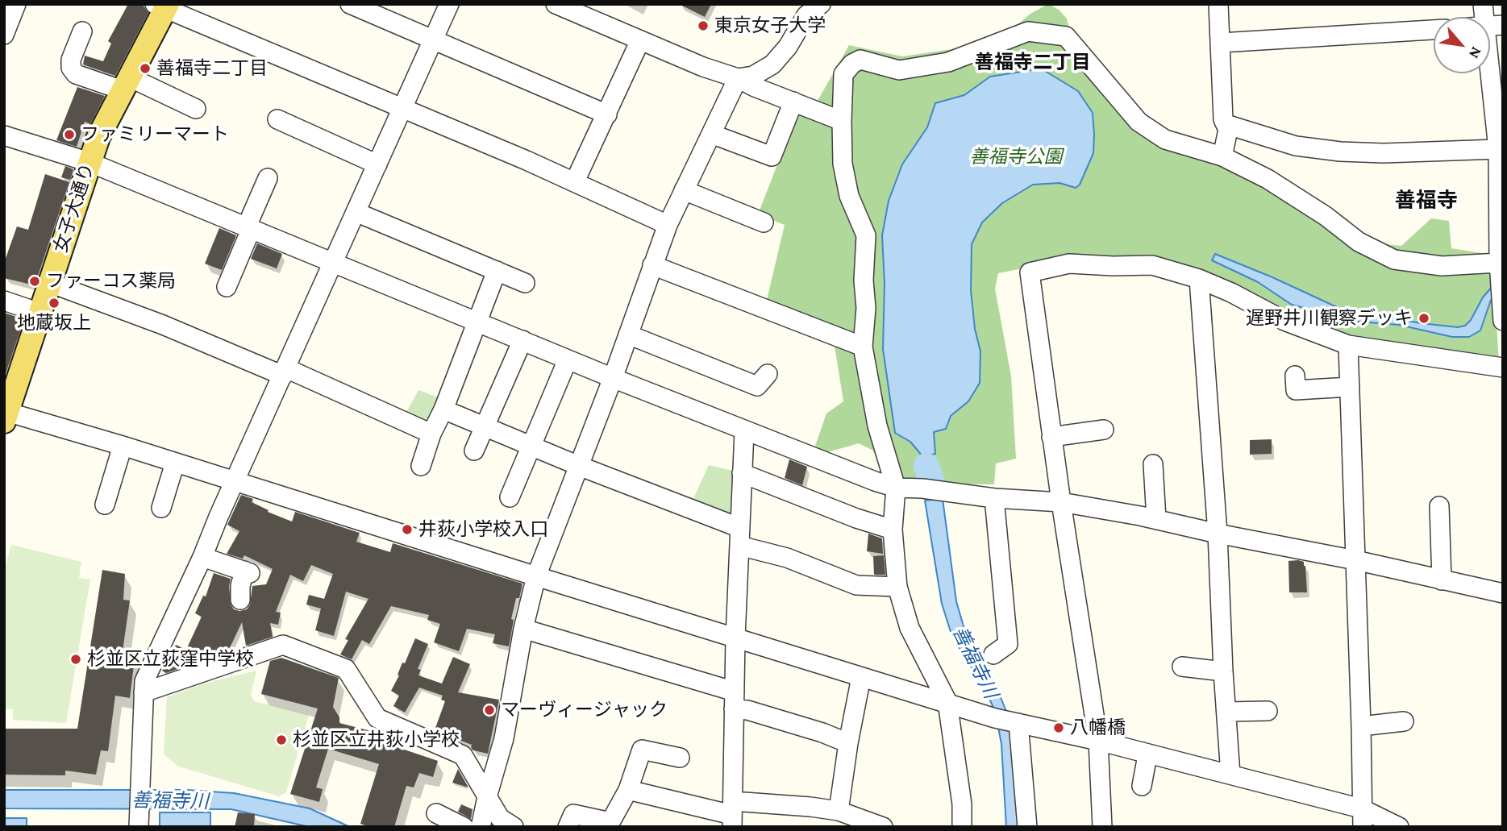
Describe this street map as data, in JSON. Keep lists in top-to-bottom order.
{
  "streets": {
    "main road": ["女子大通り"]
  },
  "districts": ["善福寺二丁目", "善福寺"],
  "water": ["善福寺川"],
  "parks": ["善福寺公園"],
  "places": [
    "東京女子大学",
    "善福寺二丁目",
    "ファミリーマート",
    "ファーコス薬局",
    "地蔵坂上",
    "遅野井川観察デッキ",
    "井荻小学校入口",
    "杉並区立荻窪中学校",
    "マーヴィージャック",
    "八幡橋",
    "杉並区立井荻小学校"
  ],
  "north": "bottom right"
}
